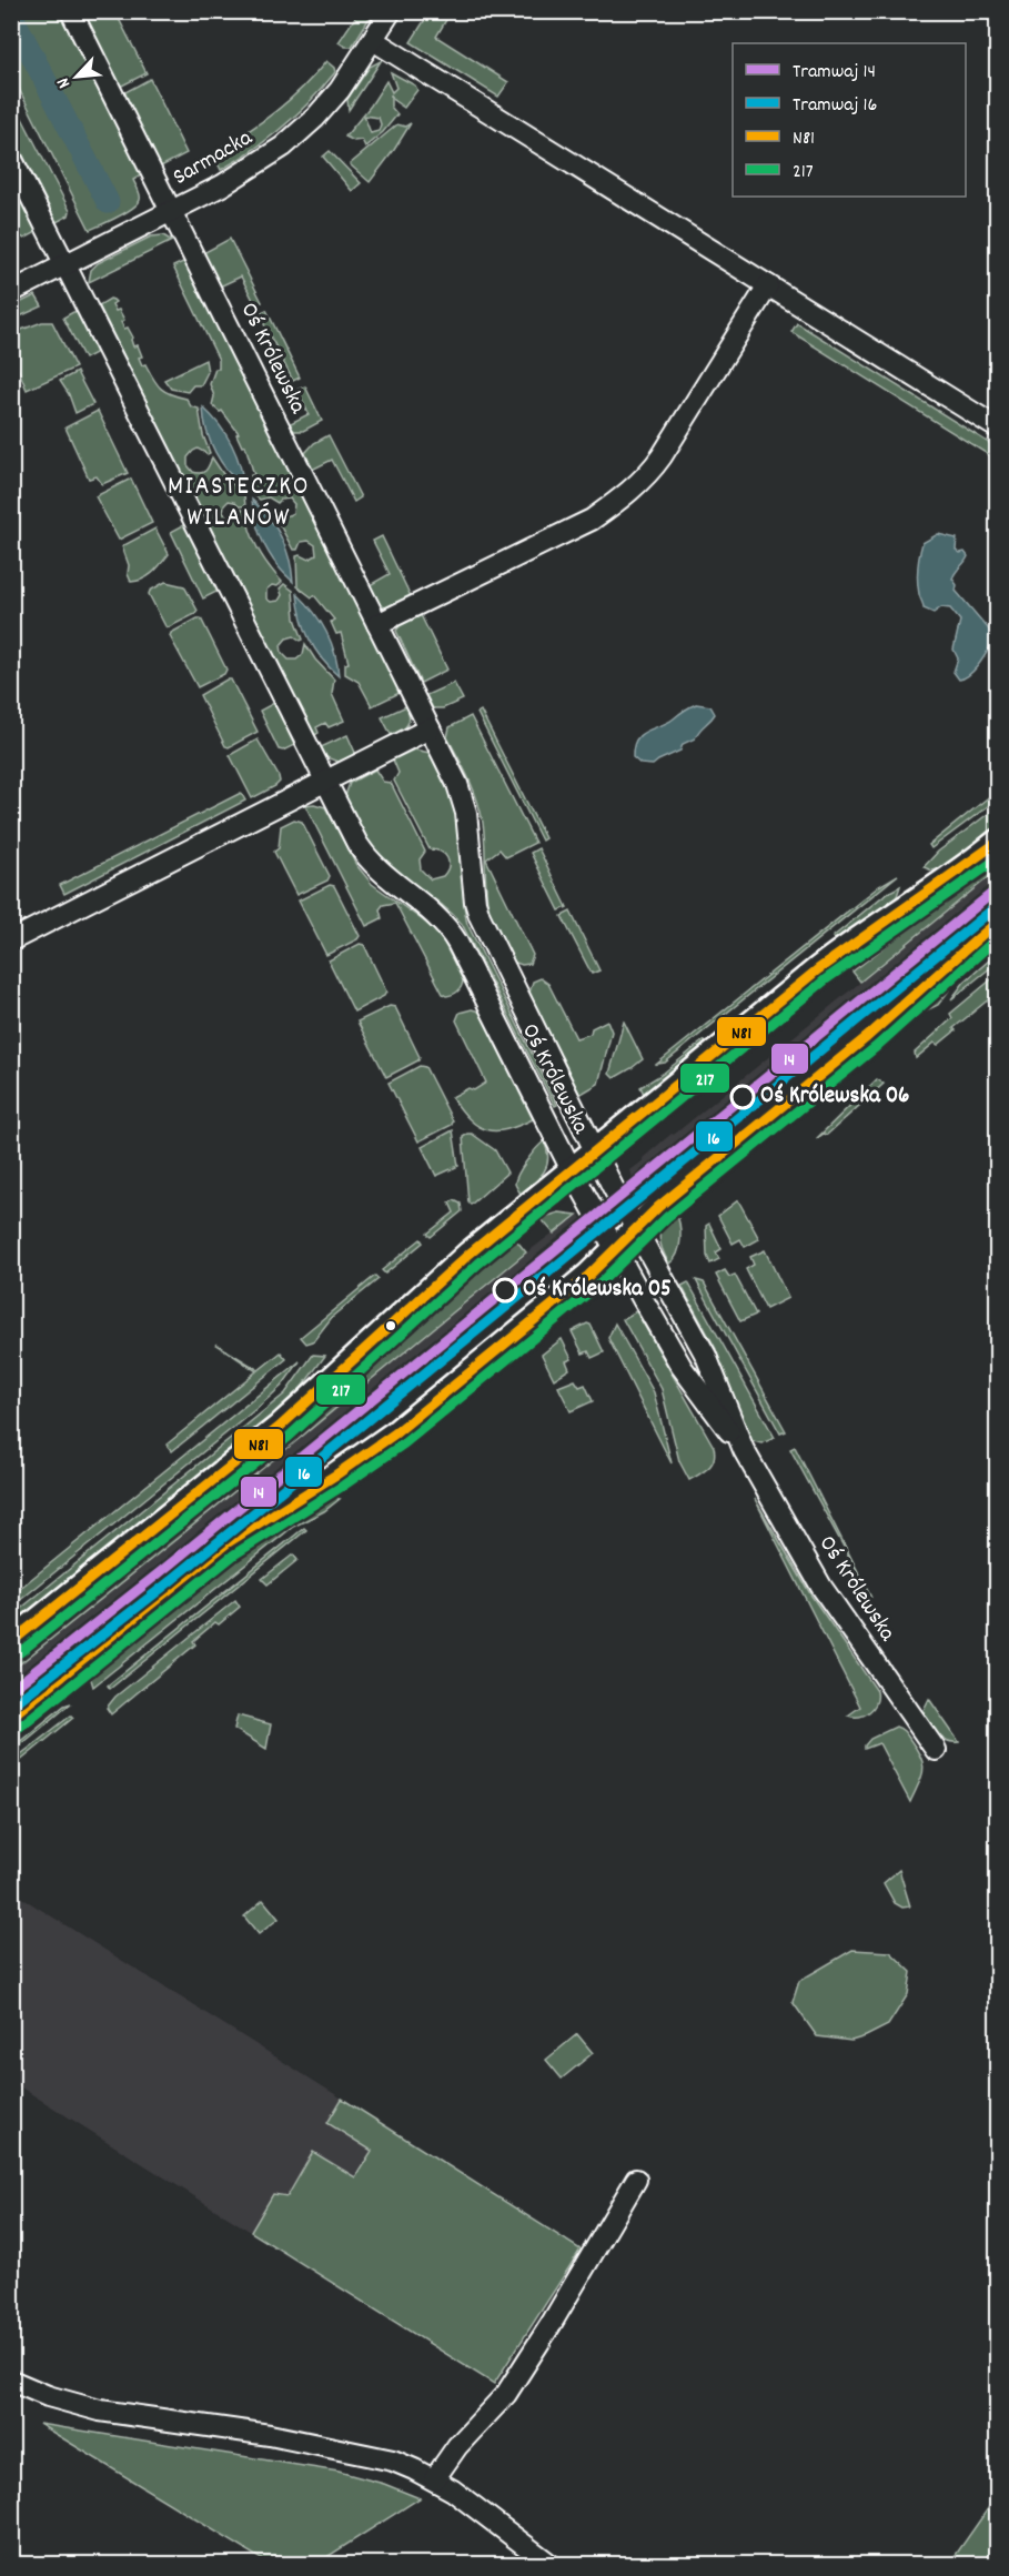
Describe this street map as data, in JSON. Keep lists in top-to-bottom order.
{
  "streets": {
    "street": ["Sarmacka", "Oś Królewska"]
  },
  "crossings": [
    ["Sarmacka", "Oś Królewska"]
  ],
  "districts": ["MIASTECZKO WILANÓW"],
  "places": ["Oś Królewska 06", "Oś Królewska 05"],
  "lines": [
    "transit line N81",
    "transit line 217",
    "tram line 14",
    "tram line 16"
  ],
  "legend": [
    "Tramwaj 14",
    "Tramwaj 16",
    "N81",
    "217"
  ],
  "north": "bottom left"
}
